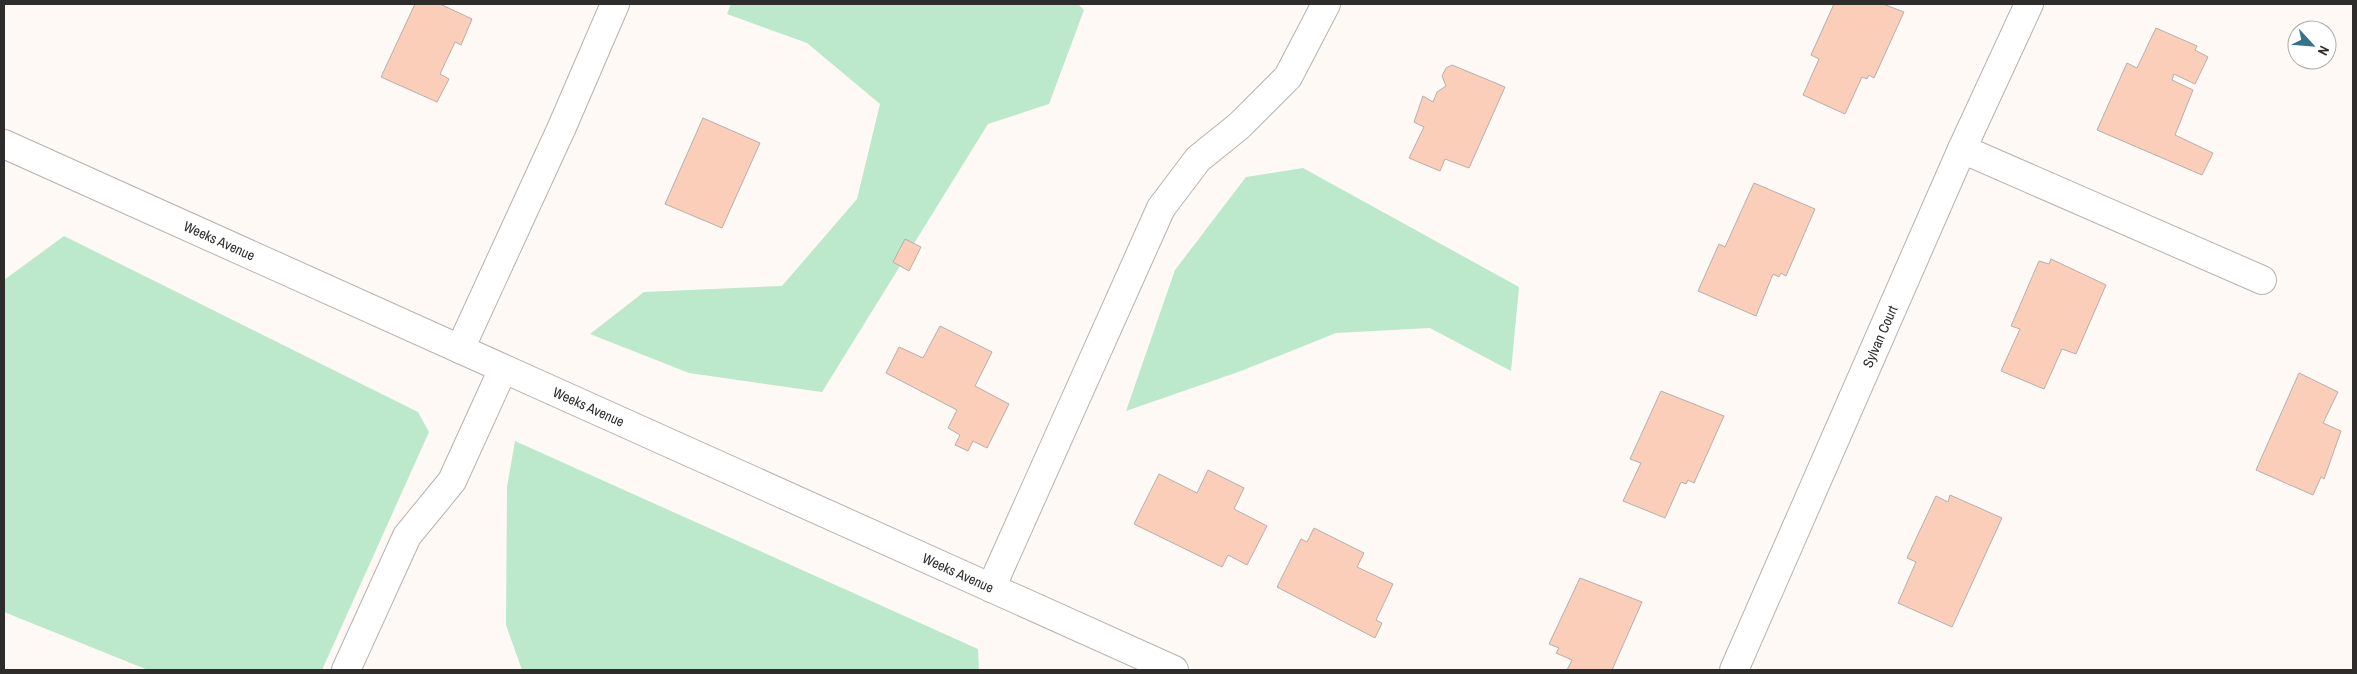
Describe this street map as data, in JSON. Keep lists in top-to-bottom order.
{
  "streets": {
    "street": ["Weeks Avenue", "Sylvan Court"]
  },
  "north": "bottom right"
}
